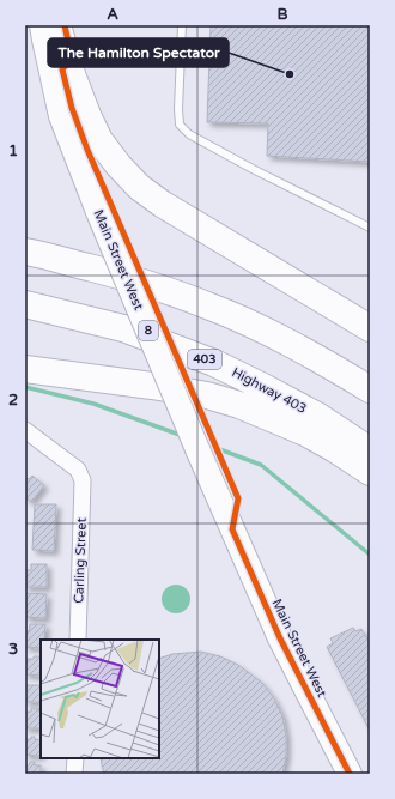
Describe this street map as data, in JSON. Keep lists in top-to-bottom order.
{
  "streets": {
    "highway": ["403", "Highway 403"],
    "main road": ["Main Street West", "8"],
    "street": ["Carling Street"]
  },
  "places": ["The Hamilton Spectator"],
  "grid": {
    "columns": ["A", "B"],
    "rows": ["1", "2", "3"]
  }
}
